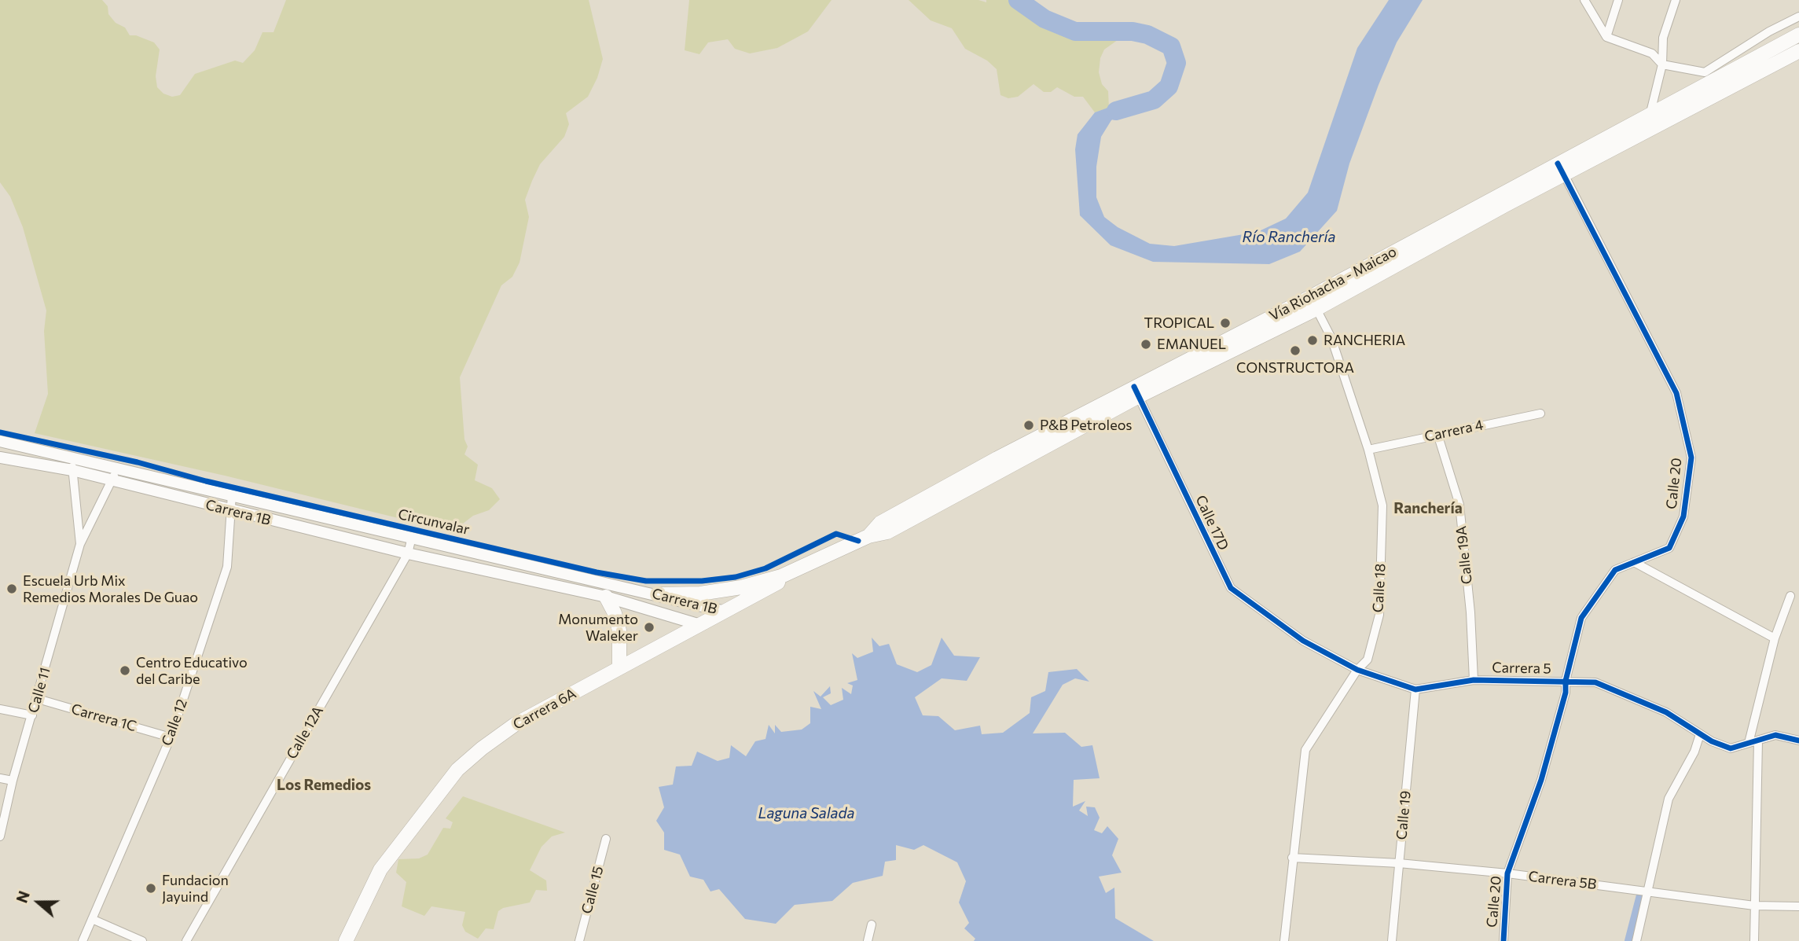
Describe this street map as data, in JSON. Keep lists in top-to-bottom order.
{
  "streets": {
    "highway": ["Vía Riohacha - Maicao", "Carrera 6A"],
    "street": [
      "Carrera 4",
      "Calle 20",
      "Carrera 1B",
      "Calle 17D",
      "Calle 19A",
      "Calle 18",
      "Carrera 5",
      "Calle 11",
      "Carrera 1C",
      "Calle 12",
      "Calle 12A",
      "Calle 19",
      "Carrera 5B",
      "Calle 15"
    ],
    "cycle path": ["Circunvalar"]
  },
  "crossings": [
    ["Vía Riohacha - Maicao", "Calle 20"],
    ["Vía Riohacha - Maicao", "Calle 17D"],
    ["Vía Riohacha - Maicao", "Calle 18"],
    ["Vía Riohacha - Maicao", "Carrera 6A"],
    ["Carrera 4", "Calle 19A"],
    ["Carrera 4", "Calle 18"],
    ["Calle 20", "Carrera 5"],
    ["Calle 20", "Carrera 5B"],
    ["Carrera 1B", "Carrera 6A"],
    ["Carrera 1B", "Calle 12"],
    ["Carrera 1B", "Calle 12A"],
    ["Calle 17D", "Carrera 5"],
    ["Calle 19A", "Carrera 5"],
    ["Calle 18", "Carrera 5"],
    ["Calle 18", "Carrera 5B"],
    ["Carrera 5", "Calle 19"],
    ["Calle 11", "Carrera 1C"],
    ["Carrera 1C", "Calle 12"],
    ["Calle 19", "Carrera 5B"]
  ],
  "districts": ["Ranchería", "Los Remedios"],
  "water": ["Río Ranchería", "Laguna Salada"],
  "places": [
    "TROPICAL",
    "RANCHERIA",
    "EMANUEL",
    "CONSTRUCTORA",
    "P&B Petroleos",
    "Escuela Urb Mix Remedios Morales De Guao",
    "Monumento Waleker",
    "Centro Educativo del Caribe",
    "Fundacion Jayuind"
  ],
  "north": "left"
}
